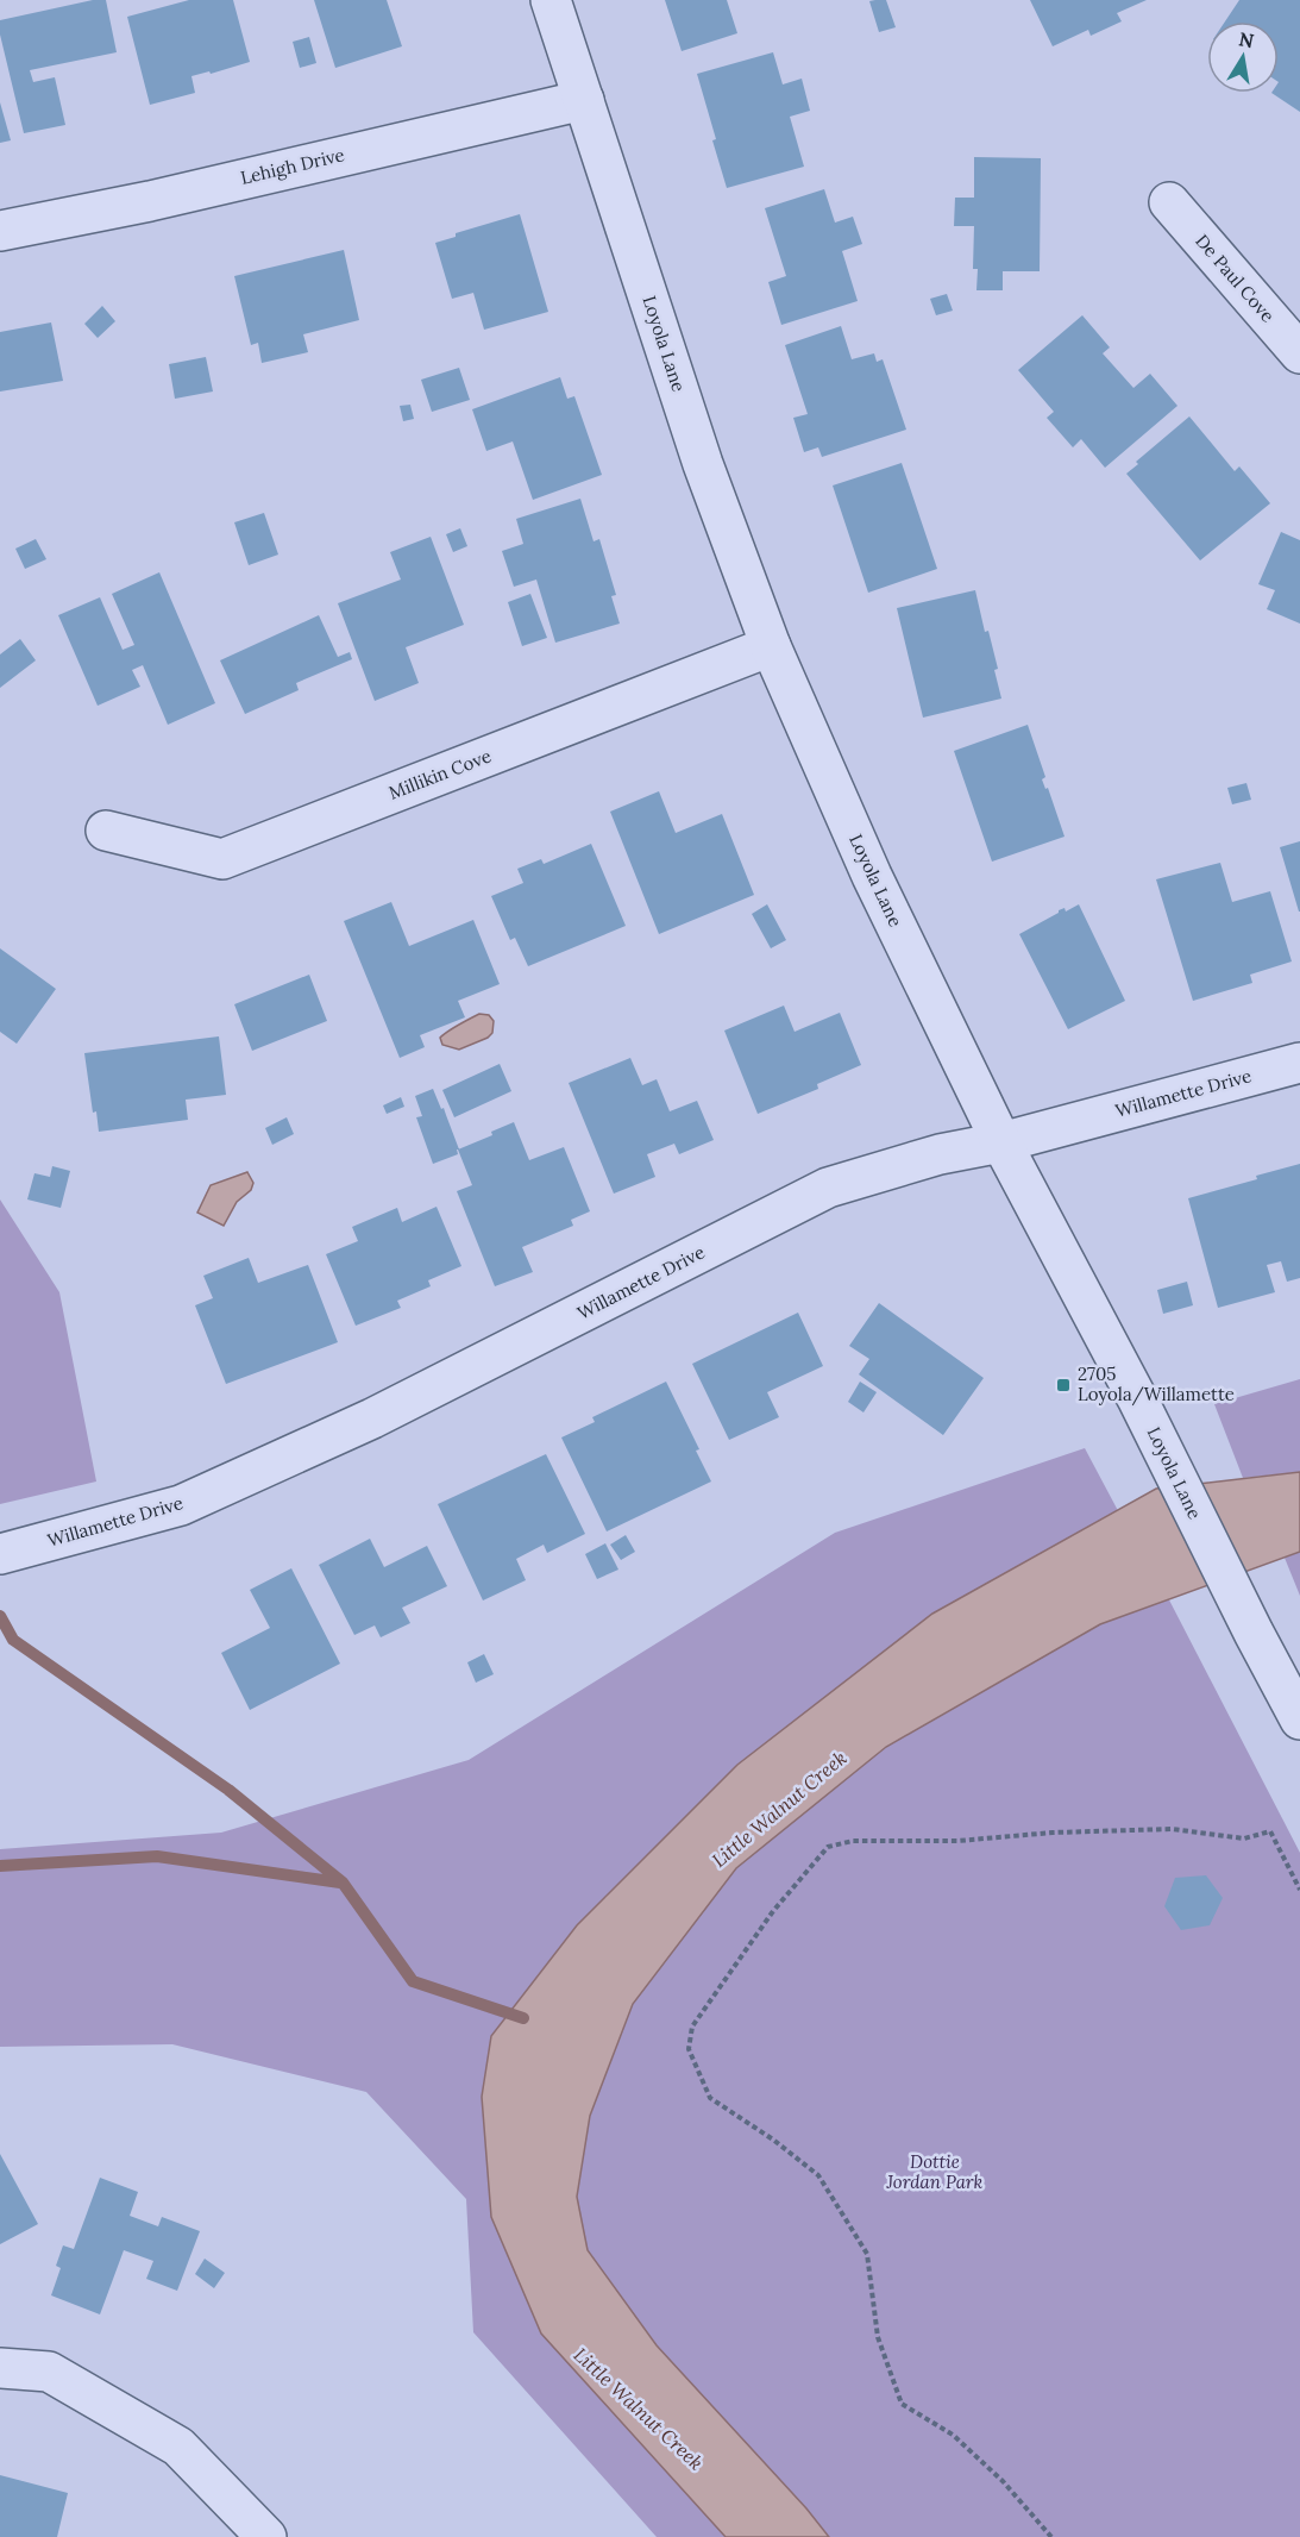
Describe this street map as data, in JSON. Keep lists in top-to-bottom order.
{
  "streets": {
    "street": [
      "Lehigh Drive",
      "De Paul Cove",
      "Loyola Lane",
      "Millikin Cove",
      "Willamette Drive"
    ]
  },
  "crossings": [
    ["Lehigh Drive", "Loyola Lane"],
    ["Loyola Lane", "Millikin Cove"],
    ["Loyola Lane", "Willamette Drive"]
  ],
  "water": ["Little Walnut Creek"],
  "parks": ["Dottie Jordan Park"],
  "places": {
    "transit": ["2705 Loyola/Willamette"]
  },
  "north": "top"
}
